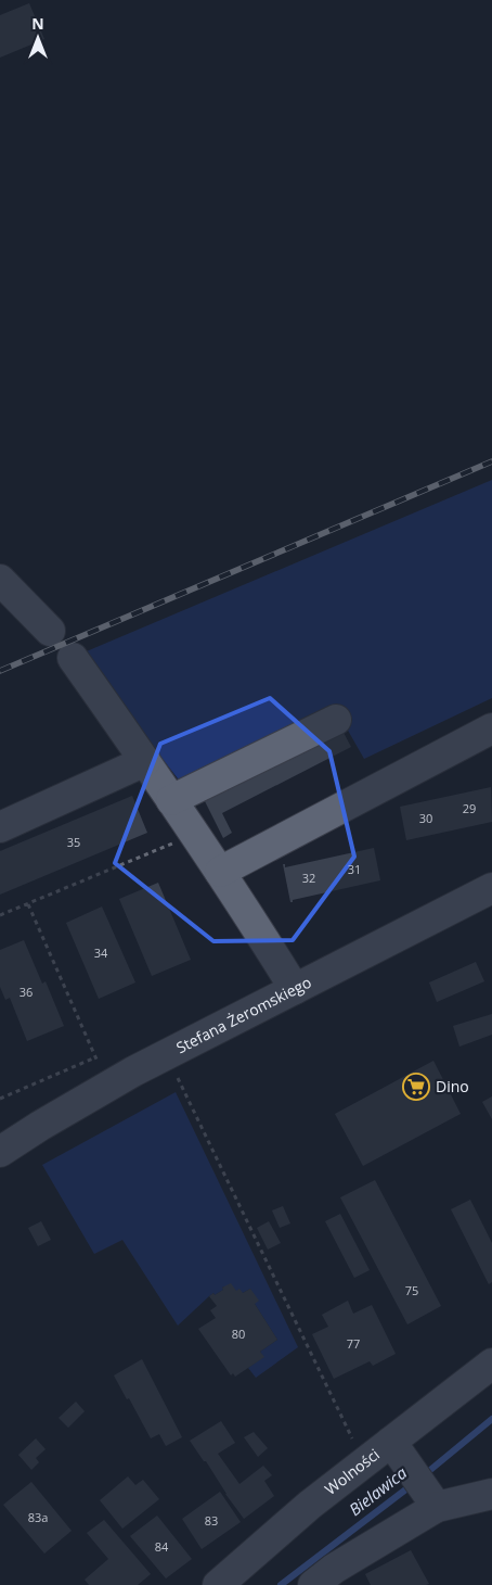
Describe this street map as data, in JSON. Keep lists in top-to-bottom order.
{
  "streets": {
    "street": ["Stefana Żeromskiego", "Wolności"]
  },
  "water": ["Bielawica"],
  "places": {
    "supermarket": ["Dino"]
  },
  "house_numbers": [
    "29",
    "30",
    "35",
    "31",
    "32",
    "34",
    "36",
    "75",
    "80",
    "77",
    "83a",
    "83",
    "84"
  ],
  "north": "top"
}
